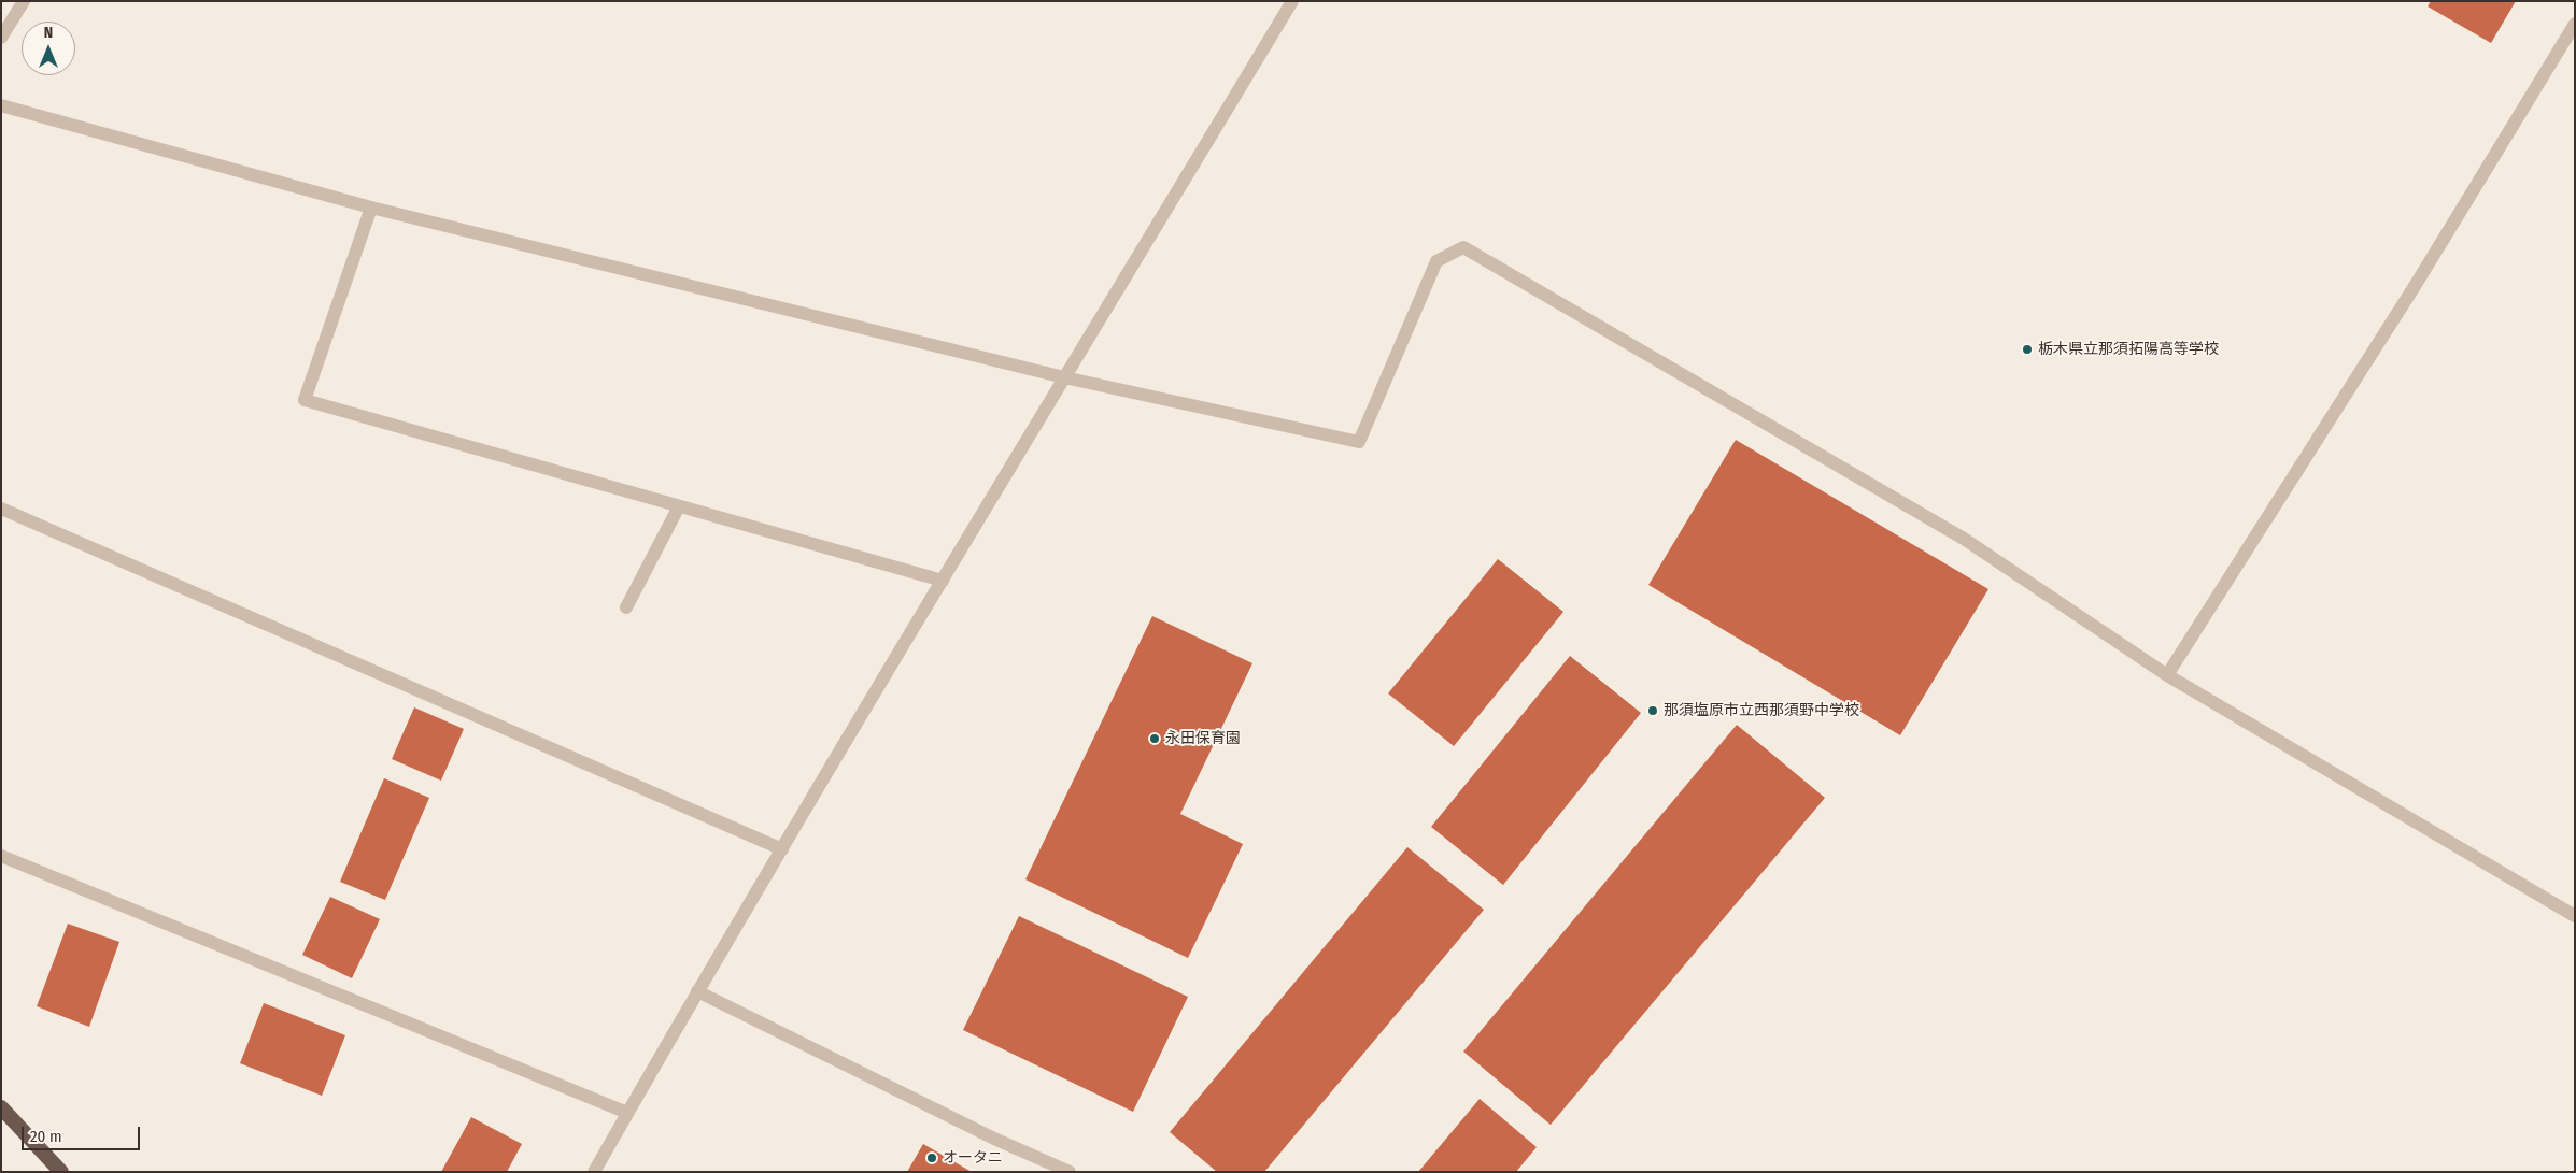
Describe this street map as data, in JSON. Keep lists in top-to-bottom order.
{
  "places": [
    "栃木県立那須拓陽高等学校",
    "那須塩原市立西那須野中学校",
    "永田保育園",
    "オータニ"
  ],
  "scale_bar": "20 m",
  "north": "top"
}
